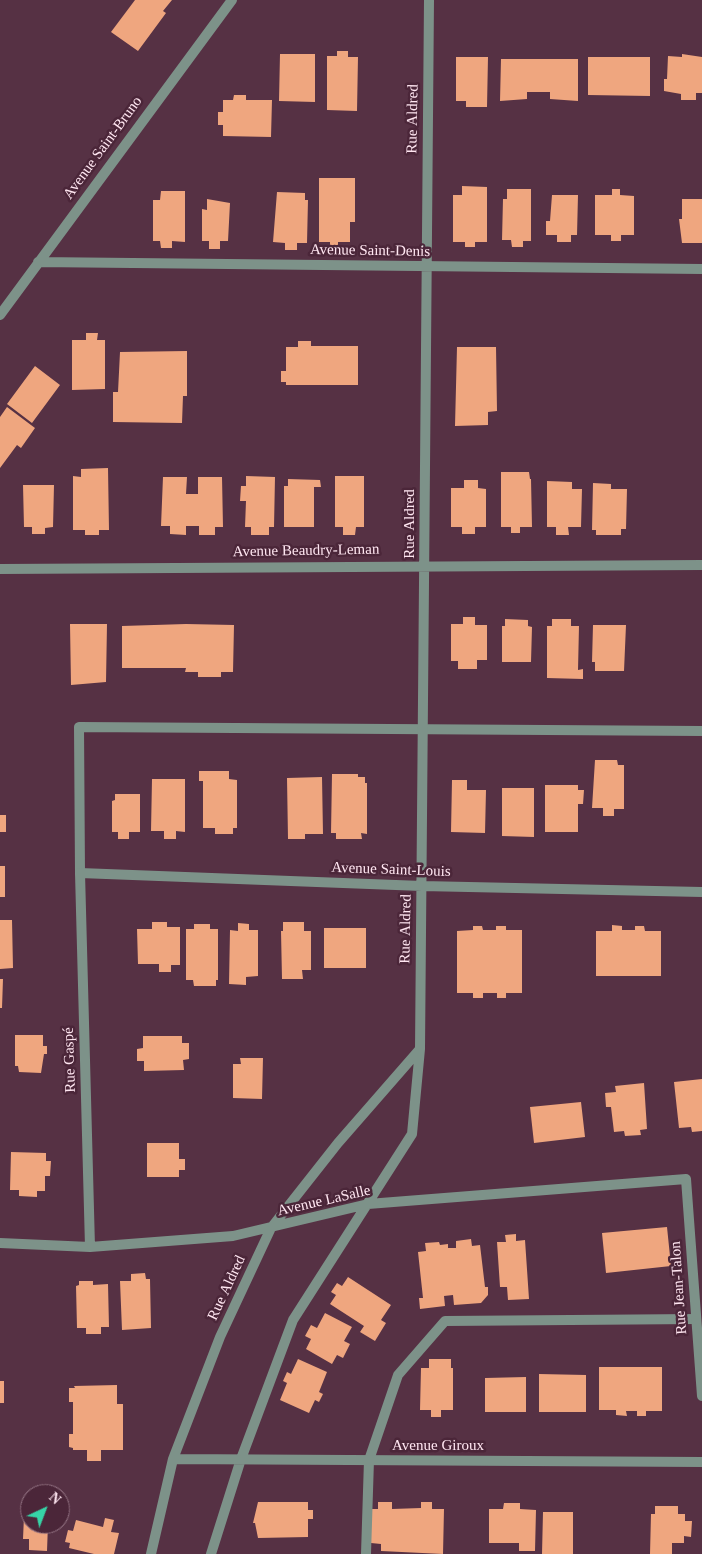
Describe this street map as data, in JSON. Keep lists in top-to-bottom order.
{
  "streets": {
    "street": [
      "Rue Aldred",
      "Avenue Saint-Bruno",
      "Avenue Saint-Denis",
      "Avenue Beaudry-Leman",
      "Avenue Saint-Louis",
      "Rue Gaspé",
      "Avenue LaSalle",
      "Rue Jean-Talon",
      "Avenue Giroux"
    ]
  },
  "crossings": [
    ["Rue Aldred", "Avenue Saint-Denis"],
    ["Rue Aldred", "Avenue Beaudry-Leman"],
    ["Rue Aldred", "Avenue Saint-Louis"],
    ["Rue Aldred", "Rue Gaspé"],
    ["Rue Aldred", "Avenue LaSalle"],
    ["Rue Aldred", "Avenue Giroux"],
    ["Avenue Saint-Bruno", "Avenue Saint-Denis"],
    ["Avenue Saint-Louis", "Rue Gaspé"],
    ["Rue Gaspé", "Avenue LaSalle"],
    ["Avenue LaSalle", "Rue Jean-Talon"]
  ],
  "north": "top right"
}
